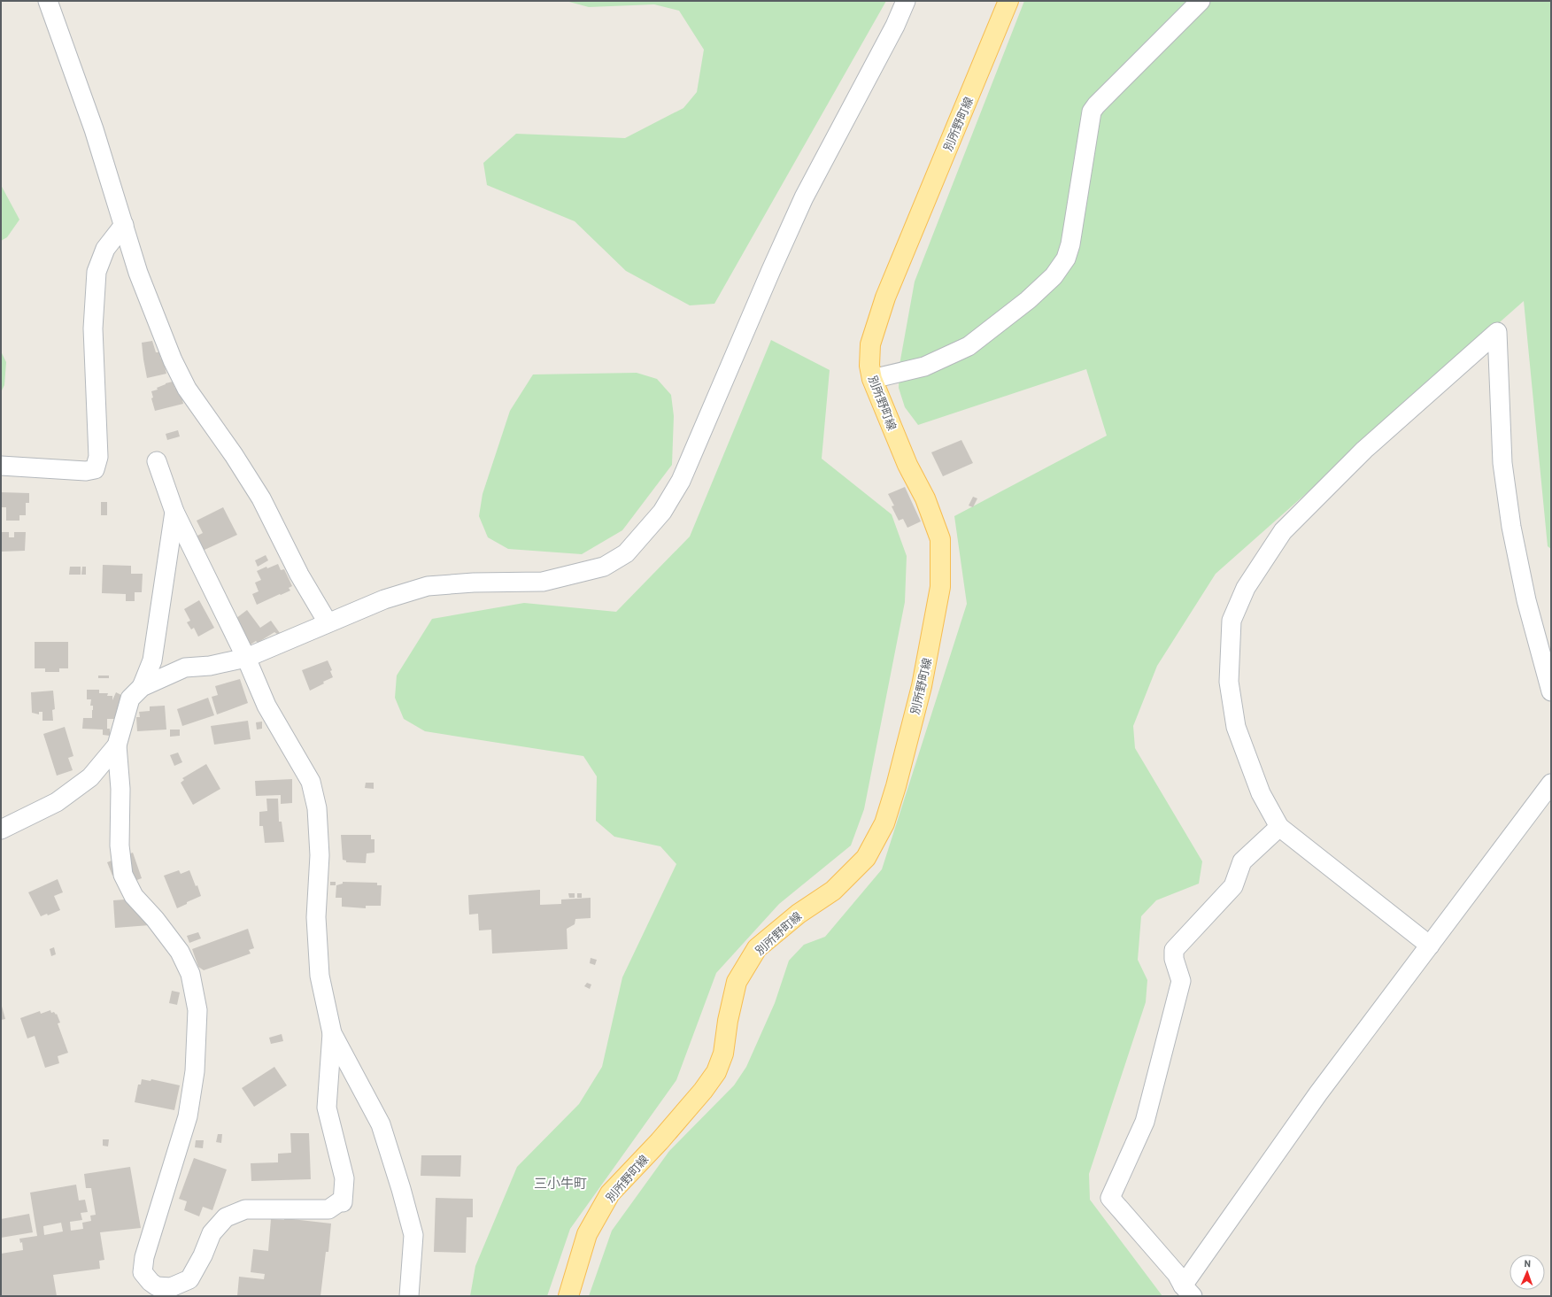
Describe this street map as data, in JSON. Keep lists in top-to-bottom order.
{
  "streets": {
    "main road": ["別所野町線"]
  },
  "districts": ["三小牛町"],
  "north": "top"
}
